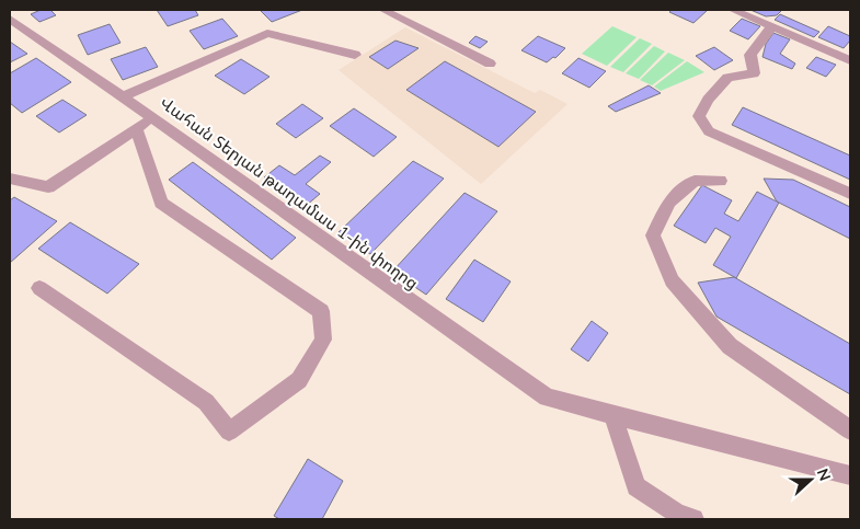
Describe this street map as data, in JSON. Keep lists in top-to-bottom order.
{
  "streets": {
    "street": ["Վահան Տերյան թաղամաս 1-ին փողոց"]
  },
  "north": "right"
}
